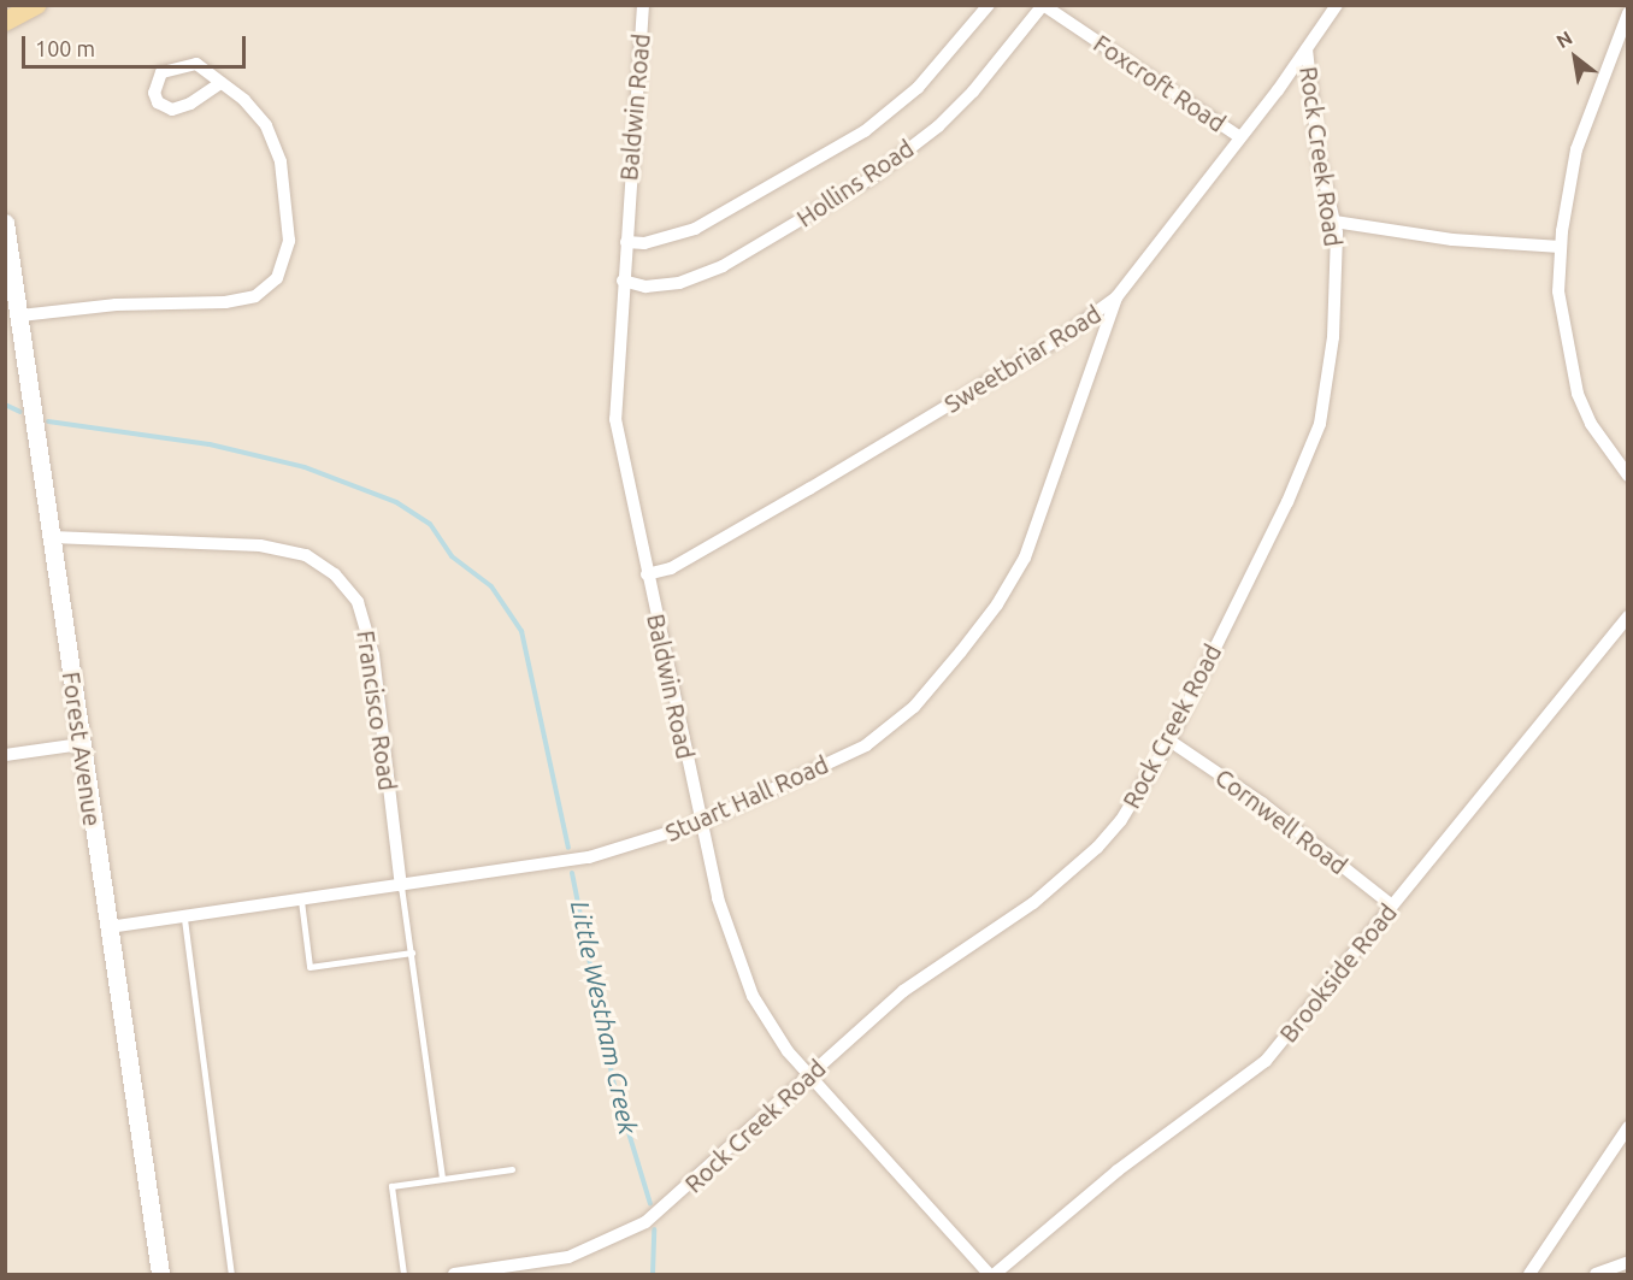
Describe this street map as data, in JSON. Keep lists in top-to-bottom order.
{
  "streets": {
    "main road": ["Forest Avenue"],
    "street": [
      "Foxcroft Road",
      "Baldwin Road",
      "Rock Creek Road",
      "Hollins Road",
      "Sweetbriar Road",
      "Francisco Road",
      "Stuart Hall Road",
      "Cornwell Road",
      "Brookside Road"
    ]
  },
  "crossings": [
    ["Foxcroft Road", "Hollins Road"],
    ["Foxcroft Road", "Sweetbriar Road"],
    ["Baldwin Road", "Rock Creek Road"],
    ["Baldwin Road", "Hollins Road"],
    ["Baldwin Road", "Sweetbriar Road"],
    ["Baldwin Road", "Stuart Hall Road"],
    ["Rock Creek Road", "Sweetbriar Road"],
    ["Rock Creek Road", "Cornwell Road"],
    ["Sweetbriar Road", "Stuart Hall Road"],
    ["Francisco Road", "Forest Avenue"],
    ["Francisco Road", "Stuart Hall Road"],
    ["Forest Avenue", "Stuart Hall Road"],
    ["Cornwell Road", "Brookside Road"]
  ],
  "water": ["Little Westham Creek"],
  "scale_bar": "100 m",
  "north": "top left"
}
